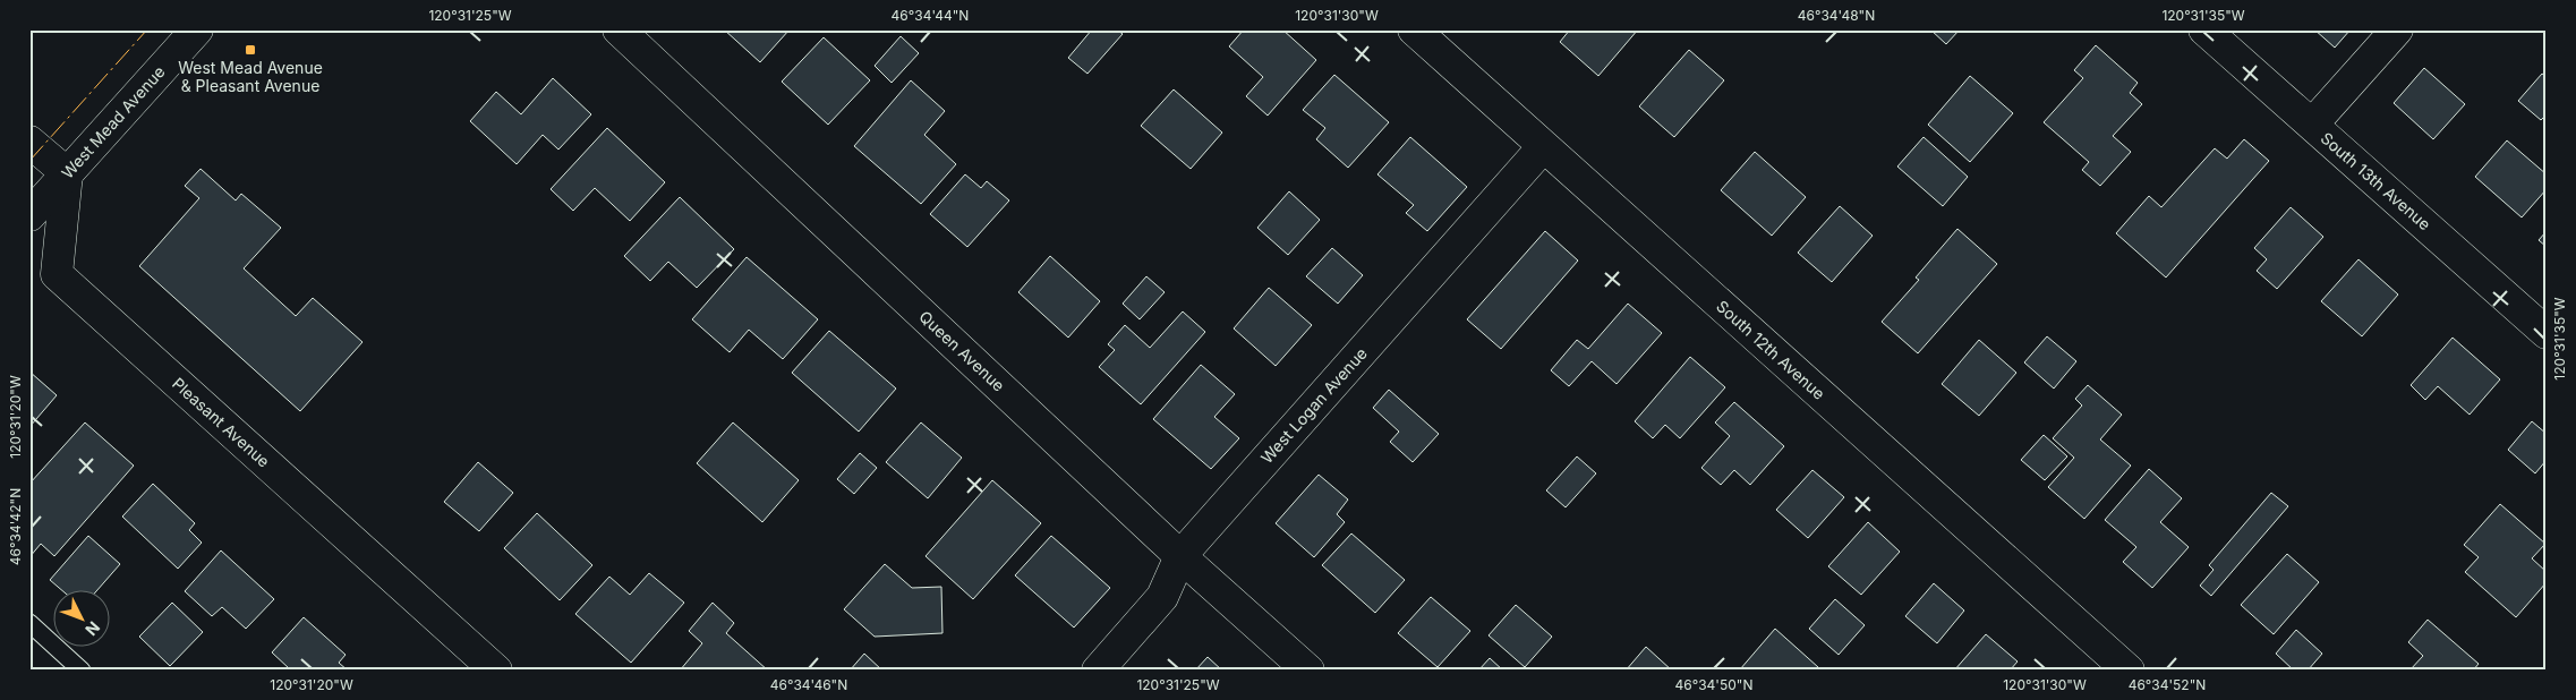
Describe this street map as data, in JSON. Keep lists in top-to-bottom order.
{
  "streets": {
    "street": [
      "West Mead Avenue",
      "South 13th Avenue",
      "South 12th Avenue",
      "Queen Avenue",
      "West Logan Avenue",
      "Pleasant Avenue"
    ]
  },
  "crossings": [
    ["West Mead Avenue", "Pleasant Avenue"],
    ["South 12th Avenue", "West Logan Avenue"],
    ["Queen Avenue", "West Logan Avenue"]
  ],
  "places": {
    "transit": ["West Mead Avenue & Pleasant Avenue"]
  },
  "north": "bottom right",
  "coordinates": [
    "120°31'25\"W",
    "46°34'44\"N",
    "120°31'30\"W",
    "46°34'48\"N",
    "120°31'35\"W",
    "120°31'20\"W",
    "46°34'42\"N",
    "46°34'46\"N",
    "46°34'50\"N",
    "46°34'52\"N"
  ]
}
